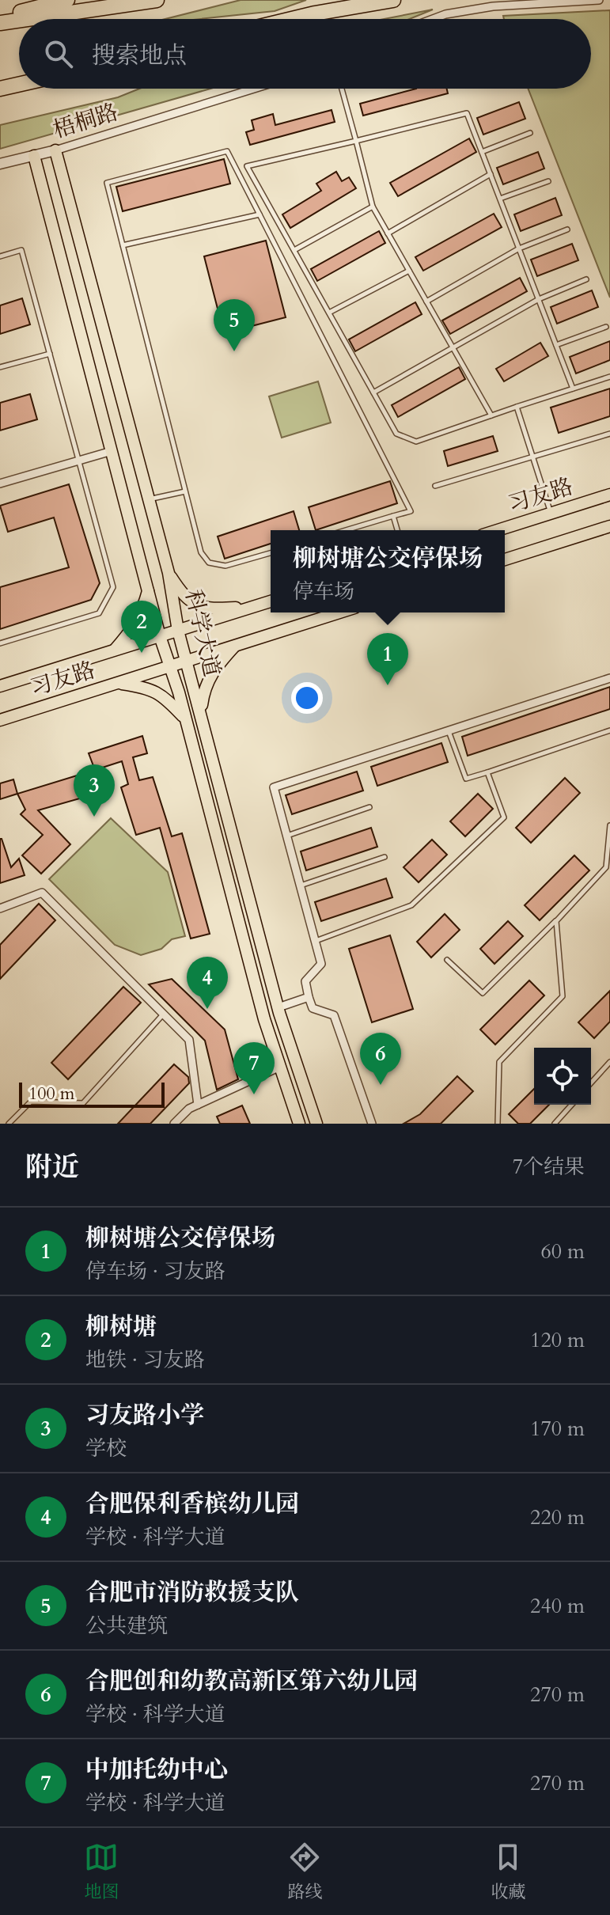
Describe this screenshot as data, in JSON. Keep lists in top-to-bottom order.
{
  "streets": {
    "main road": ["习友路", "科学大道"],
    "street": ["梧桐路"]
  },
  "crossings": [
    ["梧桐路", "科学大道"],
    ["习友路", "科学大道"]
  ],
  "scale_bar": "100 m",
  "page": {
    "search": "搜索地点",
    "pins": [
      "5",
      "2",
      "1",
      "3",
      "4",
      "6",
      "7"
    ],
    "popup": ["柳树塘公交停保场", "停车场"],
    "scale": "100 m",
    "heading": ["附近", "7个结果"],
    "list": [
      {
        "mark": "1",
        "name": "柳树塘公交停保场",
        "note": "停车场 · 习友路",
        "value": "60 m"
      },
      {
        "mark": "2",
        "name": "柳树塘",
        "note": "地铁 · 习友路",
        "value": "120 m"
      },
      {
        "mark": "3",
        "name": "习友路小学",
        "note": "学校",
        "value": "170 m"
      },
      {
        "mark": "4",
        "name": "合肥保利香槟幼儿园",
        "note": "学校 · 科学大道",
        "value": "220 m"
      },
      {
        "mark": "5",
        "name": "合肥市消防救援支队",
        "note": "公共建筑",
        "value": "240 m"
      },
      {
        "mark": "6",
        "name": "合肥创和幼教高新区第六幼儿园",
        "note": "学校 · 科学大道",
        "value": "270 m"
      },
      {
        "mark": "7",
        "name": "中加托幼中心",
        "note": "学校 · 科学大道",
        "value": "270 m"
      }
    ],
    "nav": ["地图", "路线", "收藏"]
  }
}
